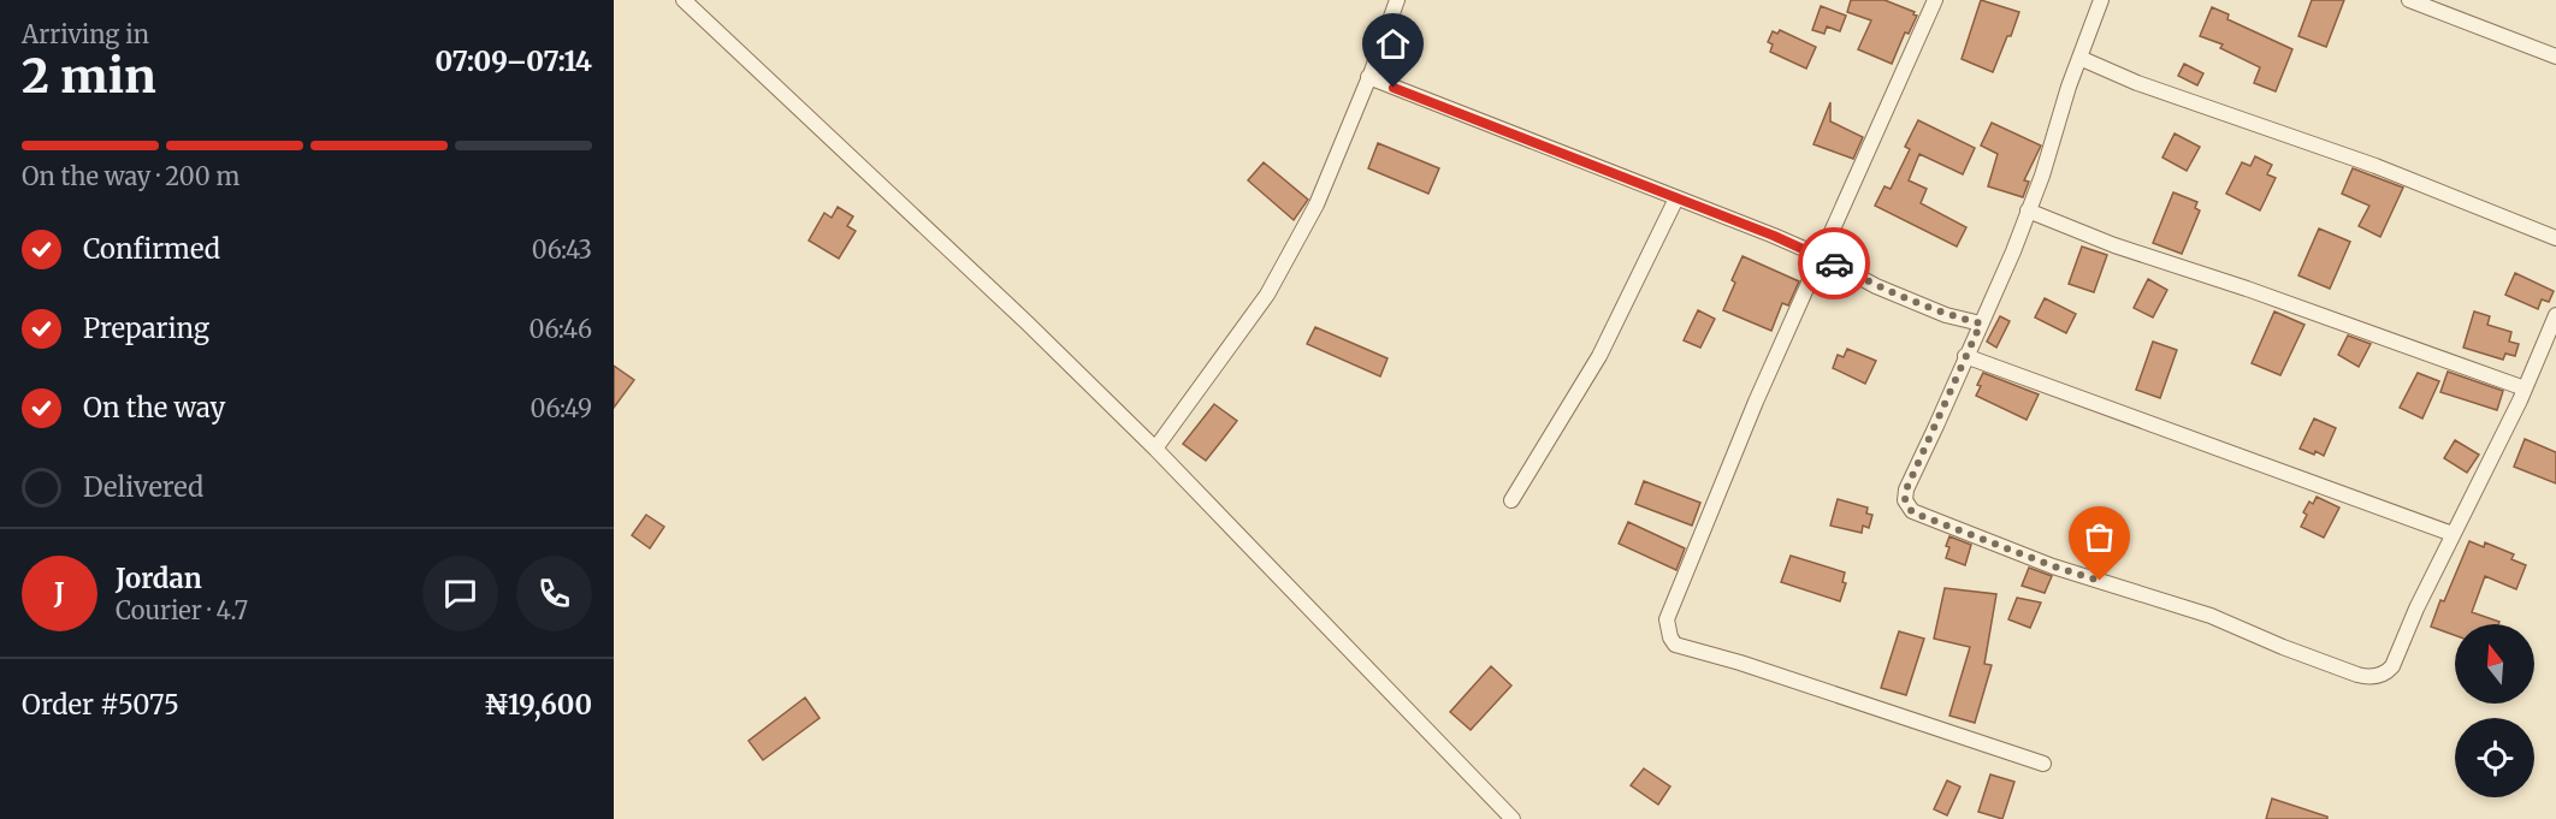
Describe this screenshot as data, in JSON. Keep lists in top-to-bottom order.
{
  "north": "top",
  "page": {
    "heading": ["2 min", "Arriving in", "07:09–07:14"],
    "panel": [
      "Jordan",
      "Courier · 4.7",
      "Order #5075",
      "₦19,600"
    ],
    "bar": "On the way · 200 m",
    "list": [
      ["Confirmed", "06:43"],
      ["Preparing", "06:46"],
      ["On the way", "06:49"],
      "Delivered"
    ],
    "round": "J"
  }
}
